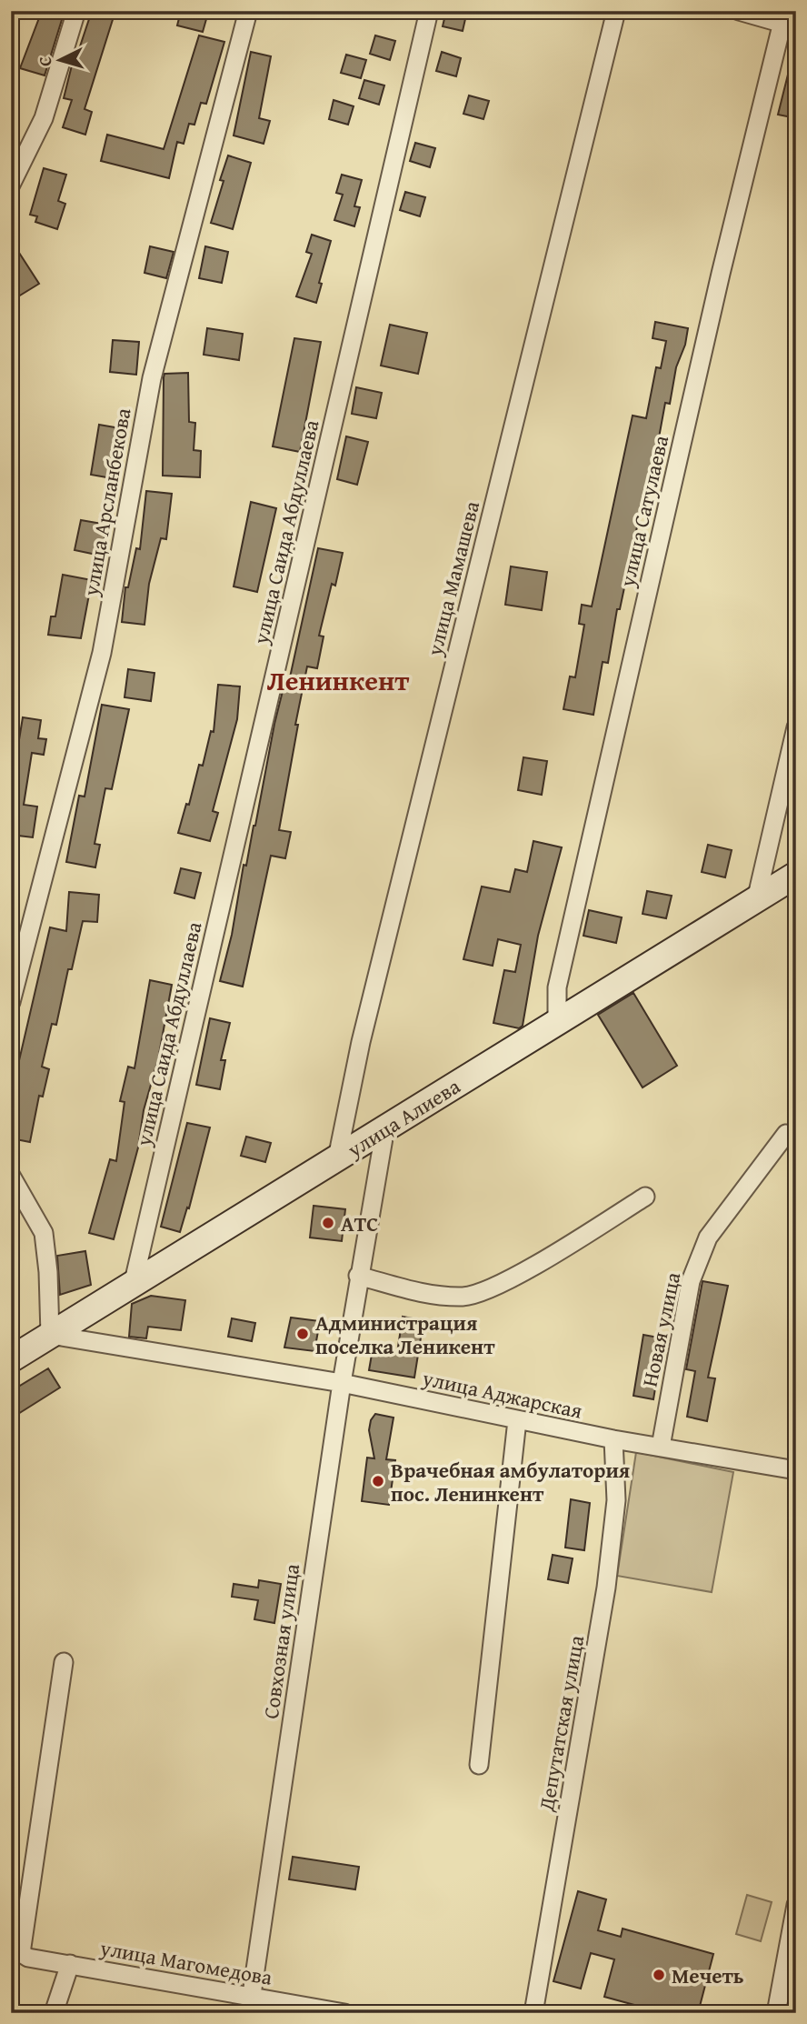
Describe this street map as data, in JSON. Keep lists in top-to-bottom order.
{
  "streets": {
    "street": [
      "улица Арсланбекова",
      "улица Сатулаева",
      "улица Саида Абдуллаева",
      "улица Мамашева",
      "улица Алиева",
      "Новая улица",
      "улица Аджарская",
      "Совхозная улица",
      "Депутатская улица",
      "улица Магомедова"
    ]
  },
  "crossings": [
    ["улица Сатулаева", "улица Алиева"],
    ["улица Саида Абдуллаева", "улица Алиева"],
    ["улица Мамашева", "улица Алиева"],
    ["улица Алиева", "улица Аджарская"],
    ["улица Алиева", "Совхозная улица"],
    ["Новая улица", "улица Аджарская"],
    ["улица Аджарская", "Совхозная улица"],
    ["улица Аджарская", "Депутатская улица"],
    ["Совхозная улица", "улица Магомедова"]
  ],
  "districts": ["Ленинкент"],
  "places": [
    "АТС",
    "Администрация поселка Леникент",
    "Врачебная амбулатория пос. Ленинкент",
    "Мечеть"
  ],
  "north": "left"
}
